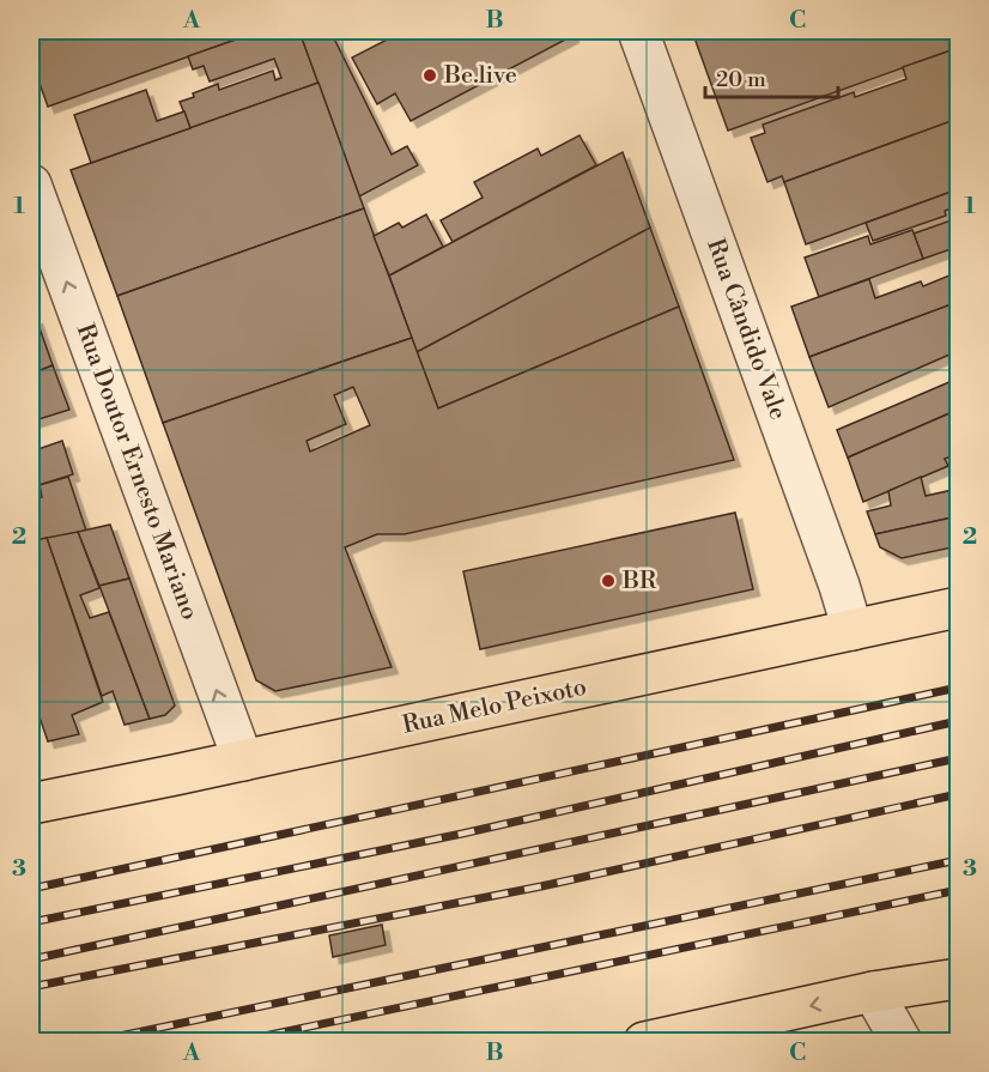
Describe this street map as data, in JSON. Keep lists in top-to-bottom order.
{
  "streets": {
    "main road": ["Rua Melo Peixoto"],
    "street": ["Rua Cândido Vale", "Rua Doutor Ernesto Mariano"]
  },
  "crossings": [
    ["Rua Cândido Vale", "Rua Melo Peixoto"],
    ["Rua Doutor Ernesto Mariano", "Rua Melo Peixoto"]
  ],
  "one_way": ["Rua Doutor Ernesto Mariano"],
  "places": ["Be.live", "BR"],
  "scale_bar": "20 m",
  "grid": {
    "columns": ["A", "B", "C"],
    "rows": ["1", "2", "3"]
  }
}
